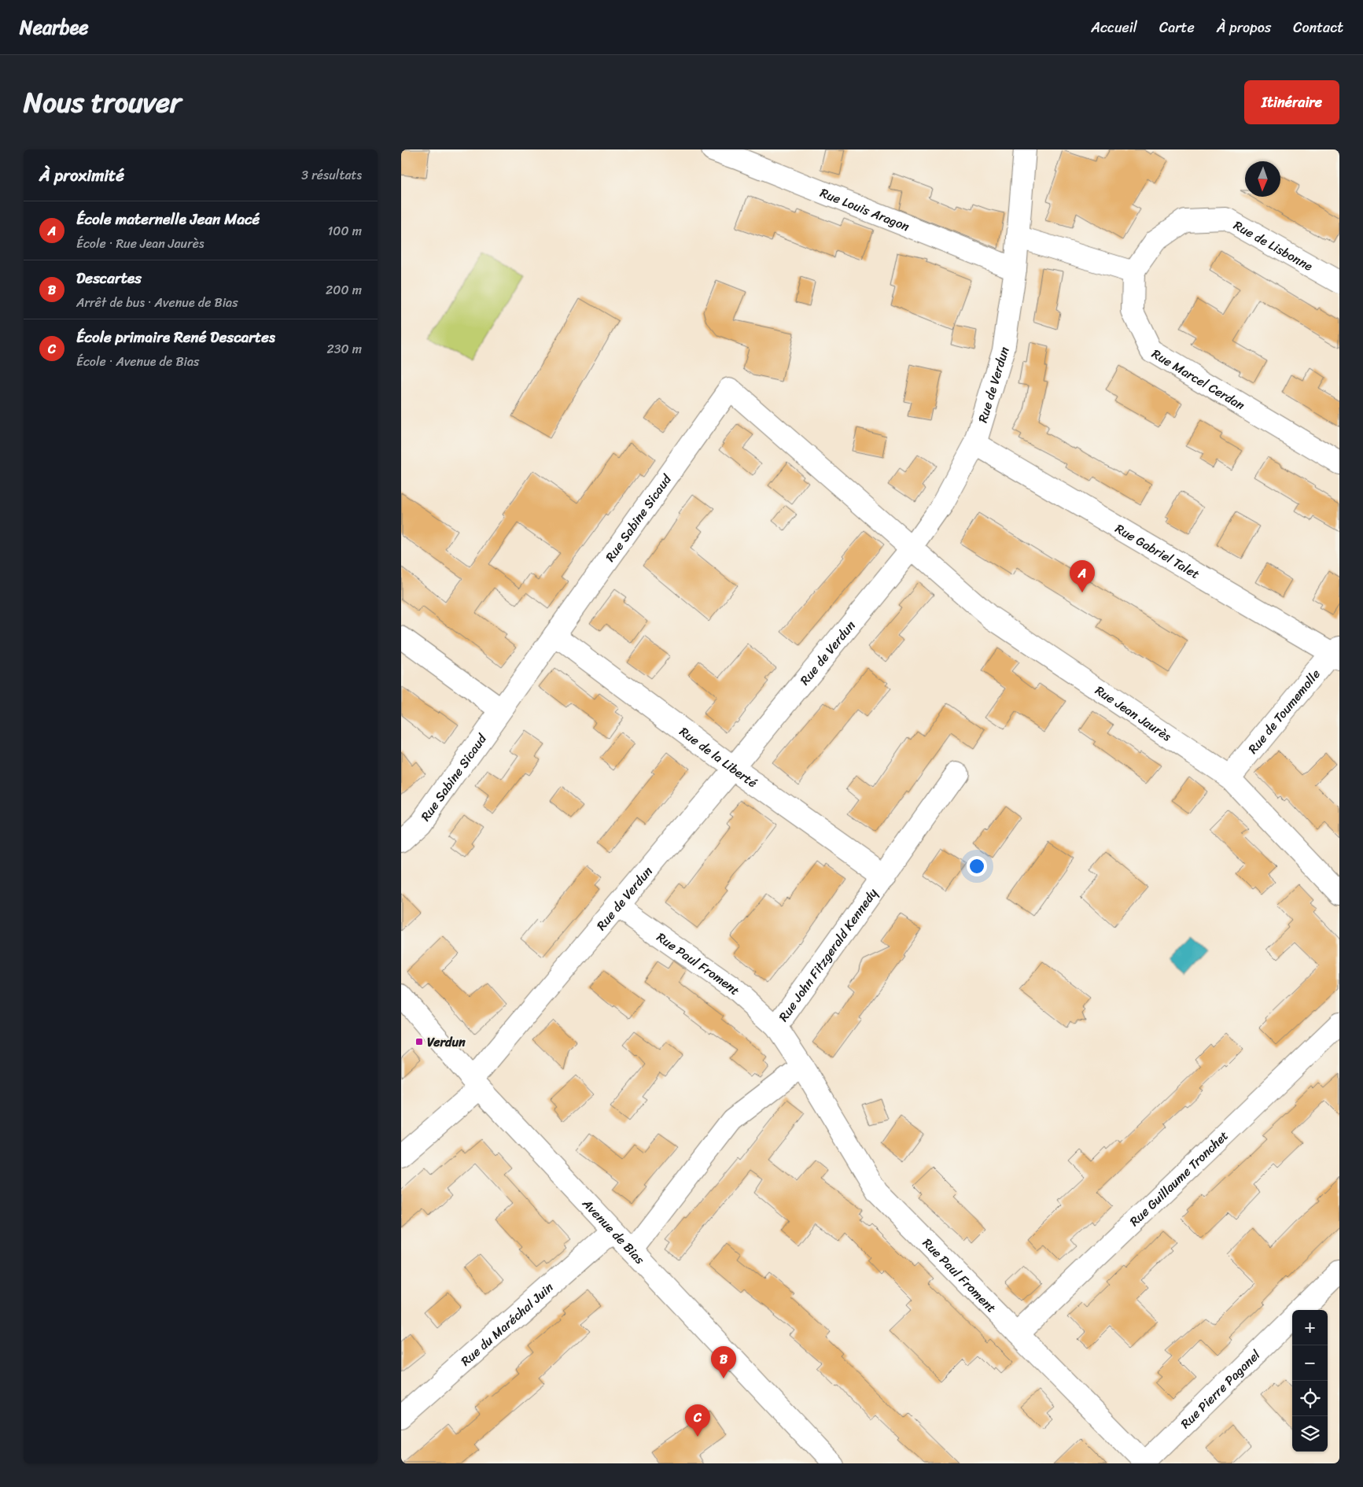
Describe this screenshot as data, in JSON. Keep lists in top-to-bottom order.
{
  "streets": {
    "street": [
      "Rue Louis Aragon",
      "Rue de Lisbonne",
      "Rue Marcel Cerdan",
      "Rue de Verdun",
      "Rue Sabine Sicaud",
      "Rue Gabriel Talet",
      "Rue de Toumemolle",
      "Rue Jean Jaurès",
      "Rue de la Liberté",
      "Rue John Fitzgerald Kennedy",
      "Rue Paul Froment",
      "Rue Guillaume Tronchet",
      "Avenue de Bias",
      "Rue du Maréchal Juin",
      "Rue Pierre Paganel"
    ]
  },
  "crossings": [
    ["Rue Louis Aragon", "Rue de Verdun"],
    ["Rue de Lisbonne", "Rue Marcel Cerdan"],
    ["Rue de Verdun", "Rue Sabine Sicaud"],
    ["Rue de Verdun", "Rue Gabriel Talet"],
    ["Rue de Verdun", "Rue Jean Jaurès"],
    ["Rue de Verdun", "Rue de la Liberté"],
    ["Rue de Verdun", "Rue Paul Froment"],
    ["Rue de Verdun", "Avenue de Bias"],
    ["Rue Sabine Sicaud", "Rue Jean Jaurès"],
    ["Rue Sabine Sicaud", "Rue de la Liberté"],
    ["Rue Gabriel Talet", "Rue de Toumemolle"],
    ["Rue de Toumemolle", "Rue Jean Jaurès"],
    ["Rue de la Liberté", "Rue John Fitzgerald Kennedy"],
    ["Rue John Fitzgerald Kennedy", "Rue Paul Froment"],
    ["Rue Paul Froment", "Rue Guillaume Tronchet"],
    ["Rue Paul Froment", "Rue Pierre Paganel"],
    ["Avenue de Bias", "Rue du Maréchal Juin"]
  ],
  "places": {
    "transit": ["Verdun"]
  },
  "north": "bottom",
  "page": {
    "header": "Nearbee",
    "nav": [
      "Accueil",
      "Carte",
      "À propos",
      "Contact"
    ],
    "title": "Nous trouver",
    "buttons": "Itinéraire",
    "heading": ["À proximité", "3 résultats"],
    "list": [
      {
        "mark": "A",
        "name": "École maternelle Jean Macé",
        "note": "École · Rue Jean Jaurès",
        "value": "100 m"
      },
      {
        "mark": "B",
        "name": "Descartes",
        "note": "Arrêt de bus · Avenue de Bias",
        "value": "200 m"
      },
      {
        "mark": "C",
        "name": "École primaire René Descartes",
        "note": "École · Avenue de Bias",
        "value": "230 m"
      }
    ],
    "pins": ["A", "B", "C"],
    "map_buttons": ["+", "−"]
  }
}
